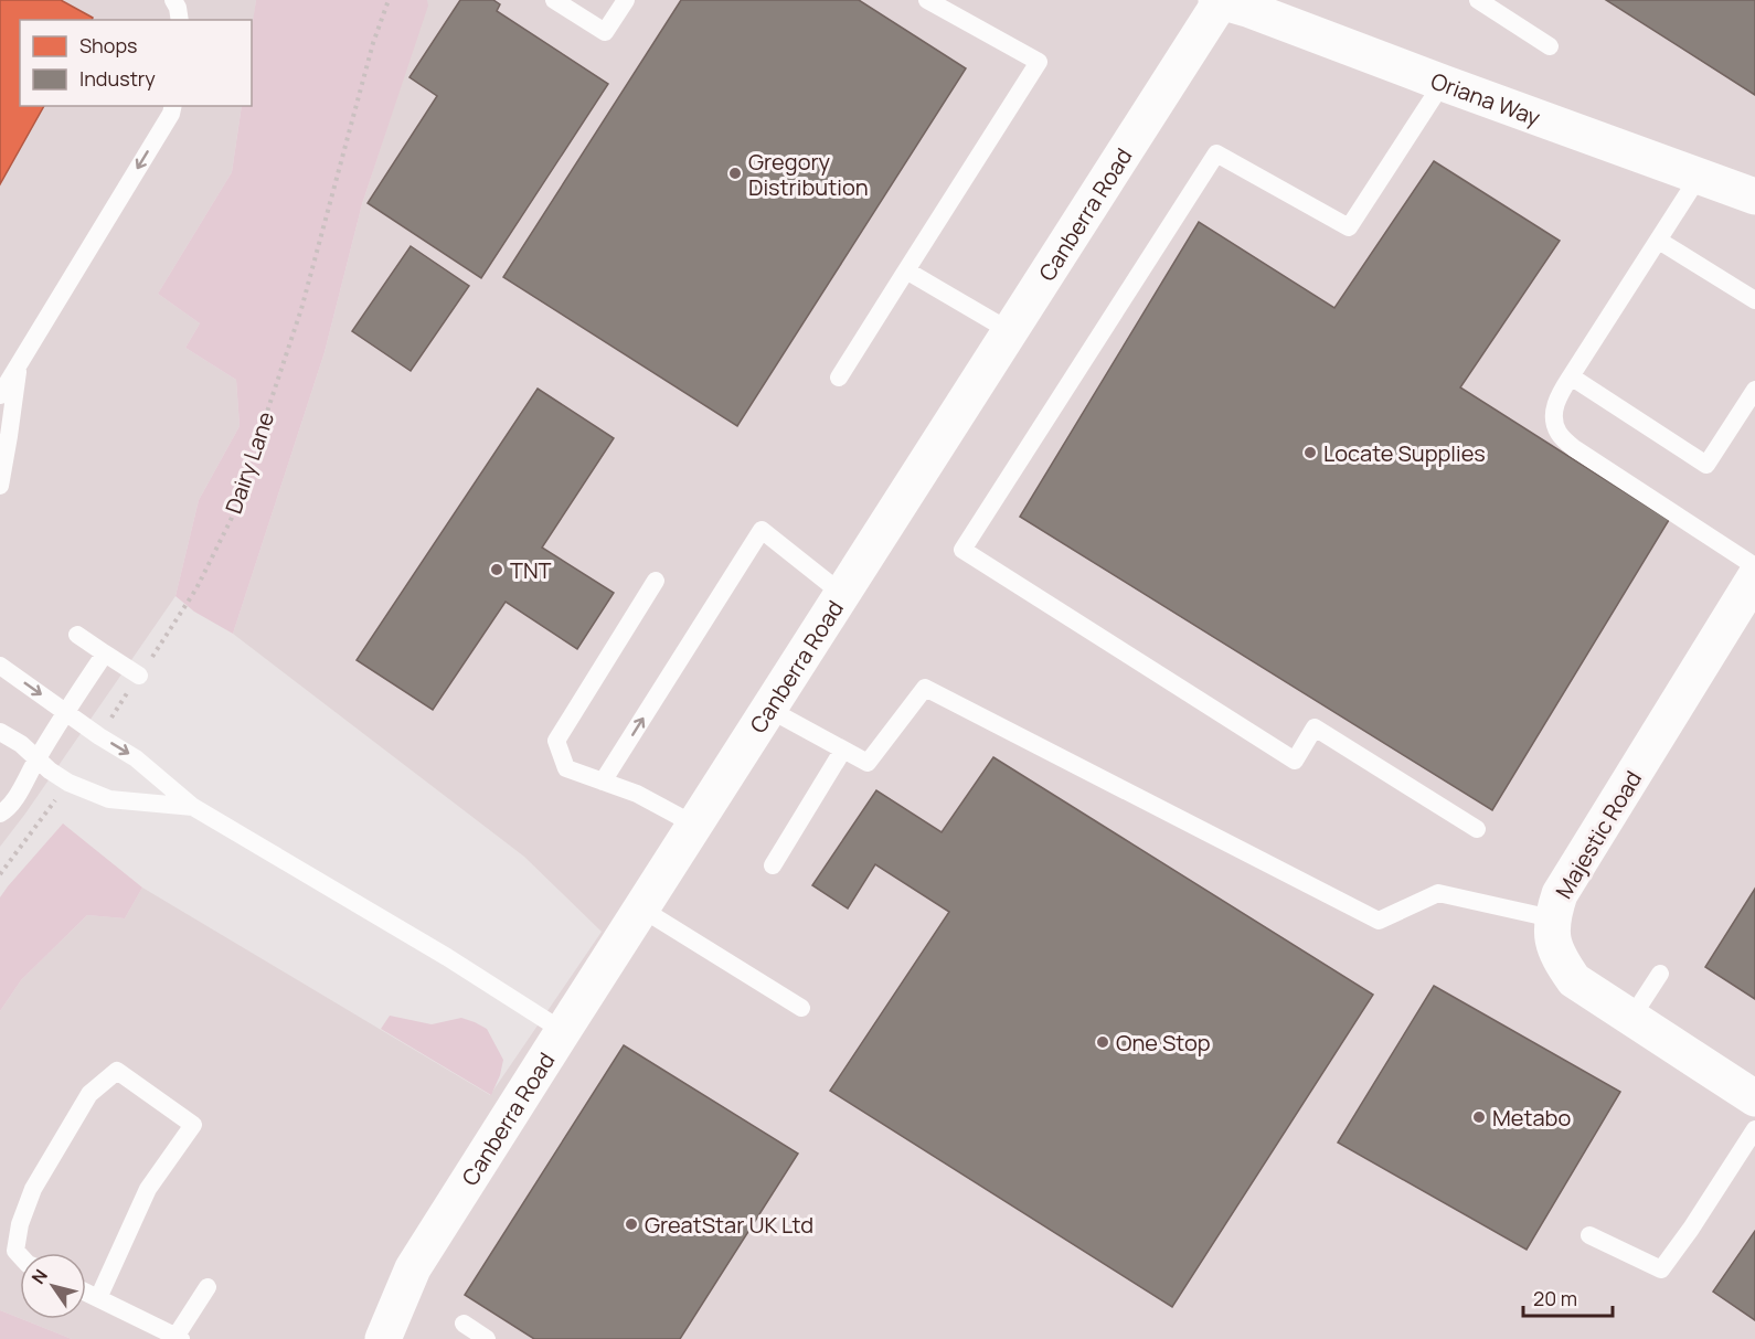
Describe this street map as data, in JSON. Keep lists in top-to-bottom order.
{
  "streets": {
    "street": ["Oriana Way", "Canberra Road", "Majestic Road"],
    "path": ["Dairy Lane"]
  },
  "crossings": [
    ["Oriana Way", "Canberra Road"]
  ],
  "places": [
    "Gregory Distribution",
    "Locate Supplies",
    "TNT",
    "One Stop",
    "Metabo",
    "GreatStar UK Ltd"
  ],
  "legend": ["Shops", "Industry"],
  "scale_bar": "20 m",
  "north": "top left"
}
